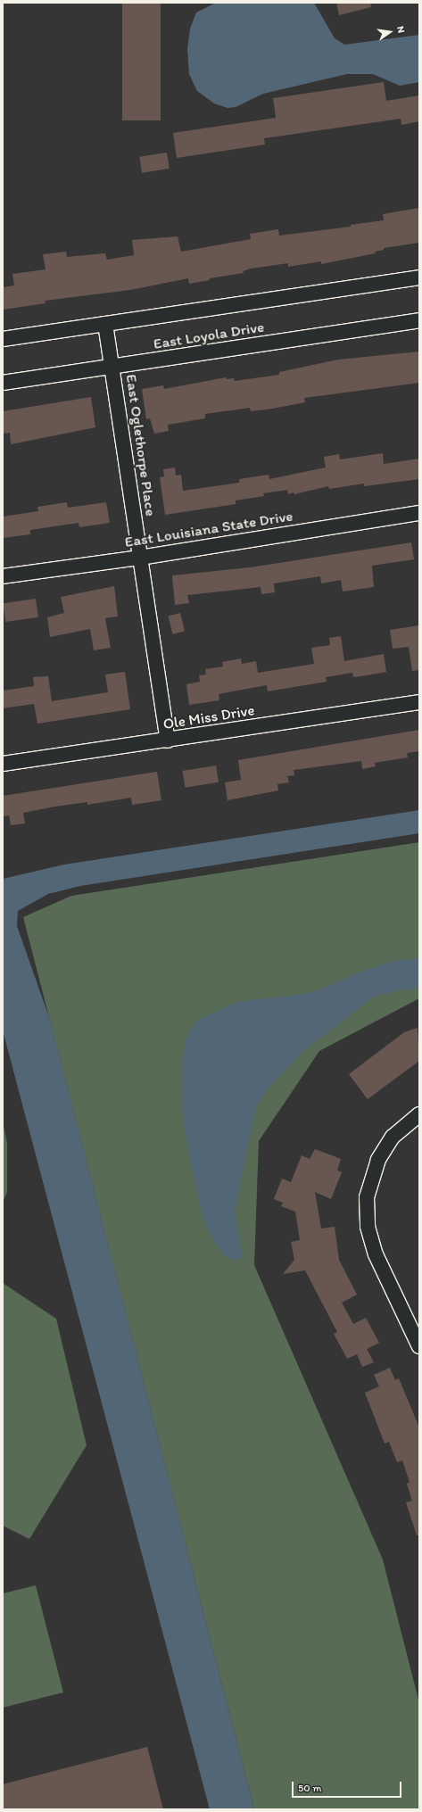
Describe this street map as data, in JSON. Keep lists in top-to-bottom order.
{
  "streets": {
    "street": [
      "East Loyola Drive",
      "East Oglethorpe Place",
      "East Louisiana State Drive",
      "Ole Miss Drive"
    ]
  },
  "crossings": [
    ["East Loyola Drive", "East Oglethorpe Place"],
    ["East Oglethorpe Place", "East Louisiana State Drive"],
    ["East Oglethorpe Place", "Ole Miss Drive"]
  ],
  "scale_bar": "50 m",
  "north": "right"
}
